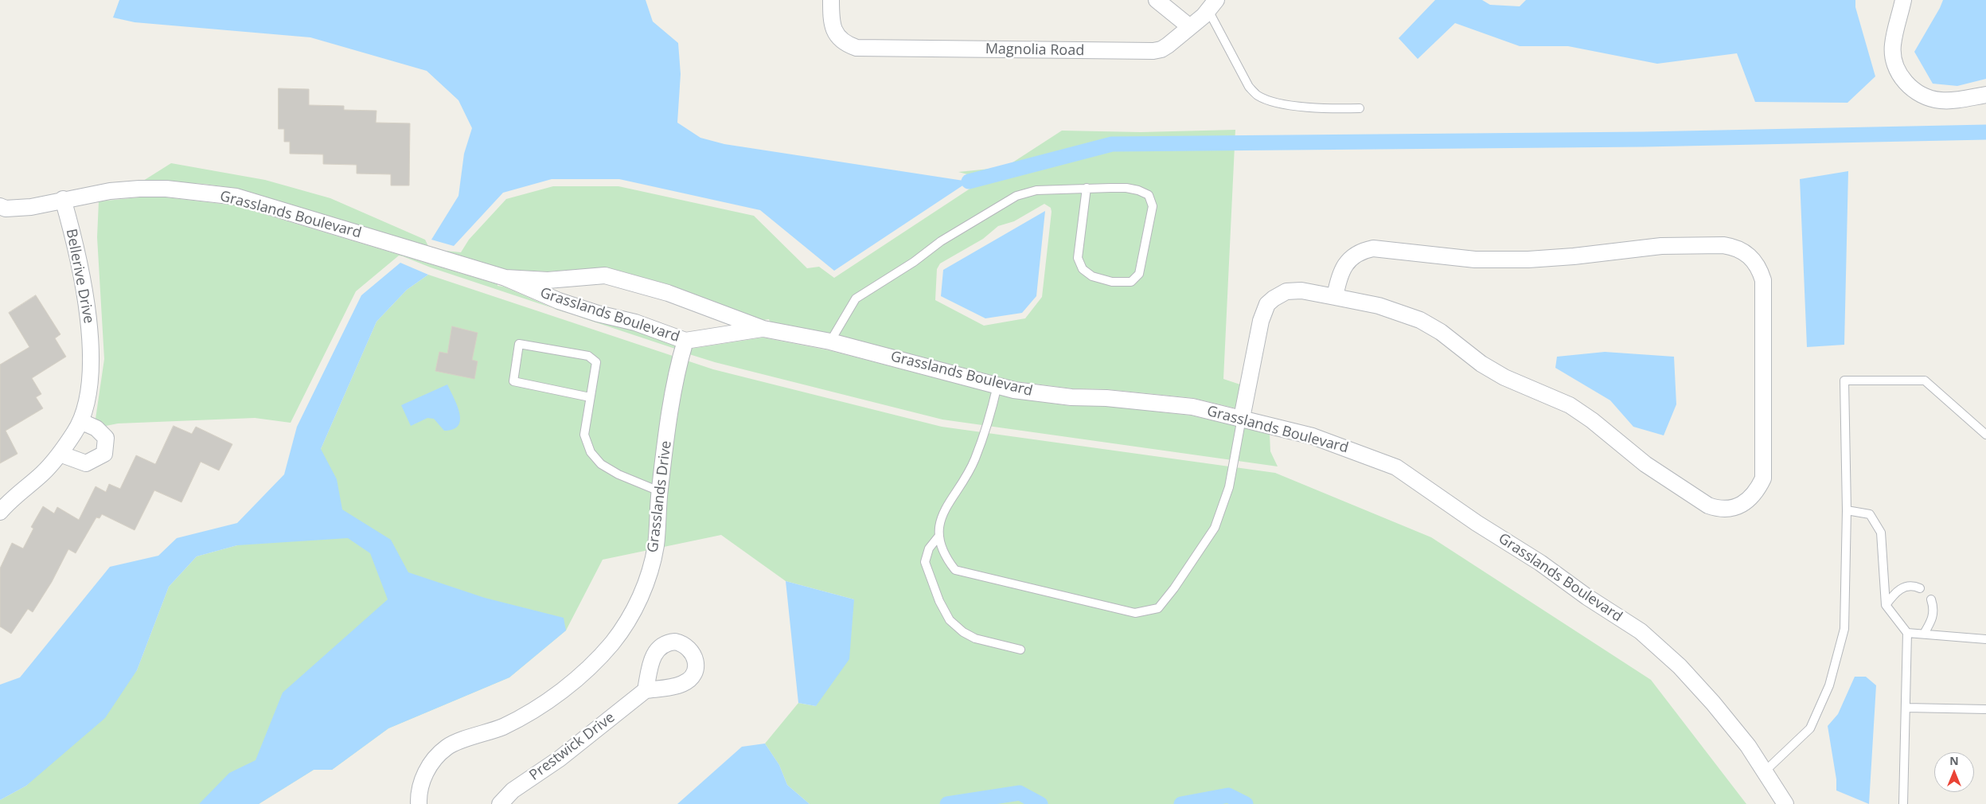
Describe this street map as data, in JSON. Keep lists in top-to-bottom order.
{
  "streets": {
    "street": [
      "Magnolia Road",
      "Grasslands Boulevard",
      "Bellerive Drive",
      "Grasslands Drive",
      "Prestwick Drive"
    ]
  },
  "crossings": [
    ["Grasslands Boulevard", "Bellerive Drive"],
    ["Grasslands Boulevard", "Grasslands Drive"]
  ],
  "north": "top"
}
